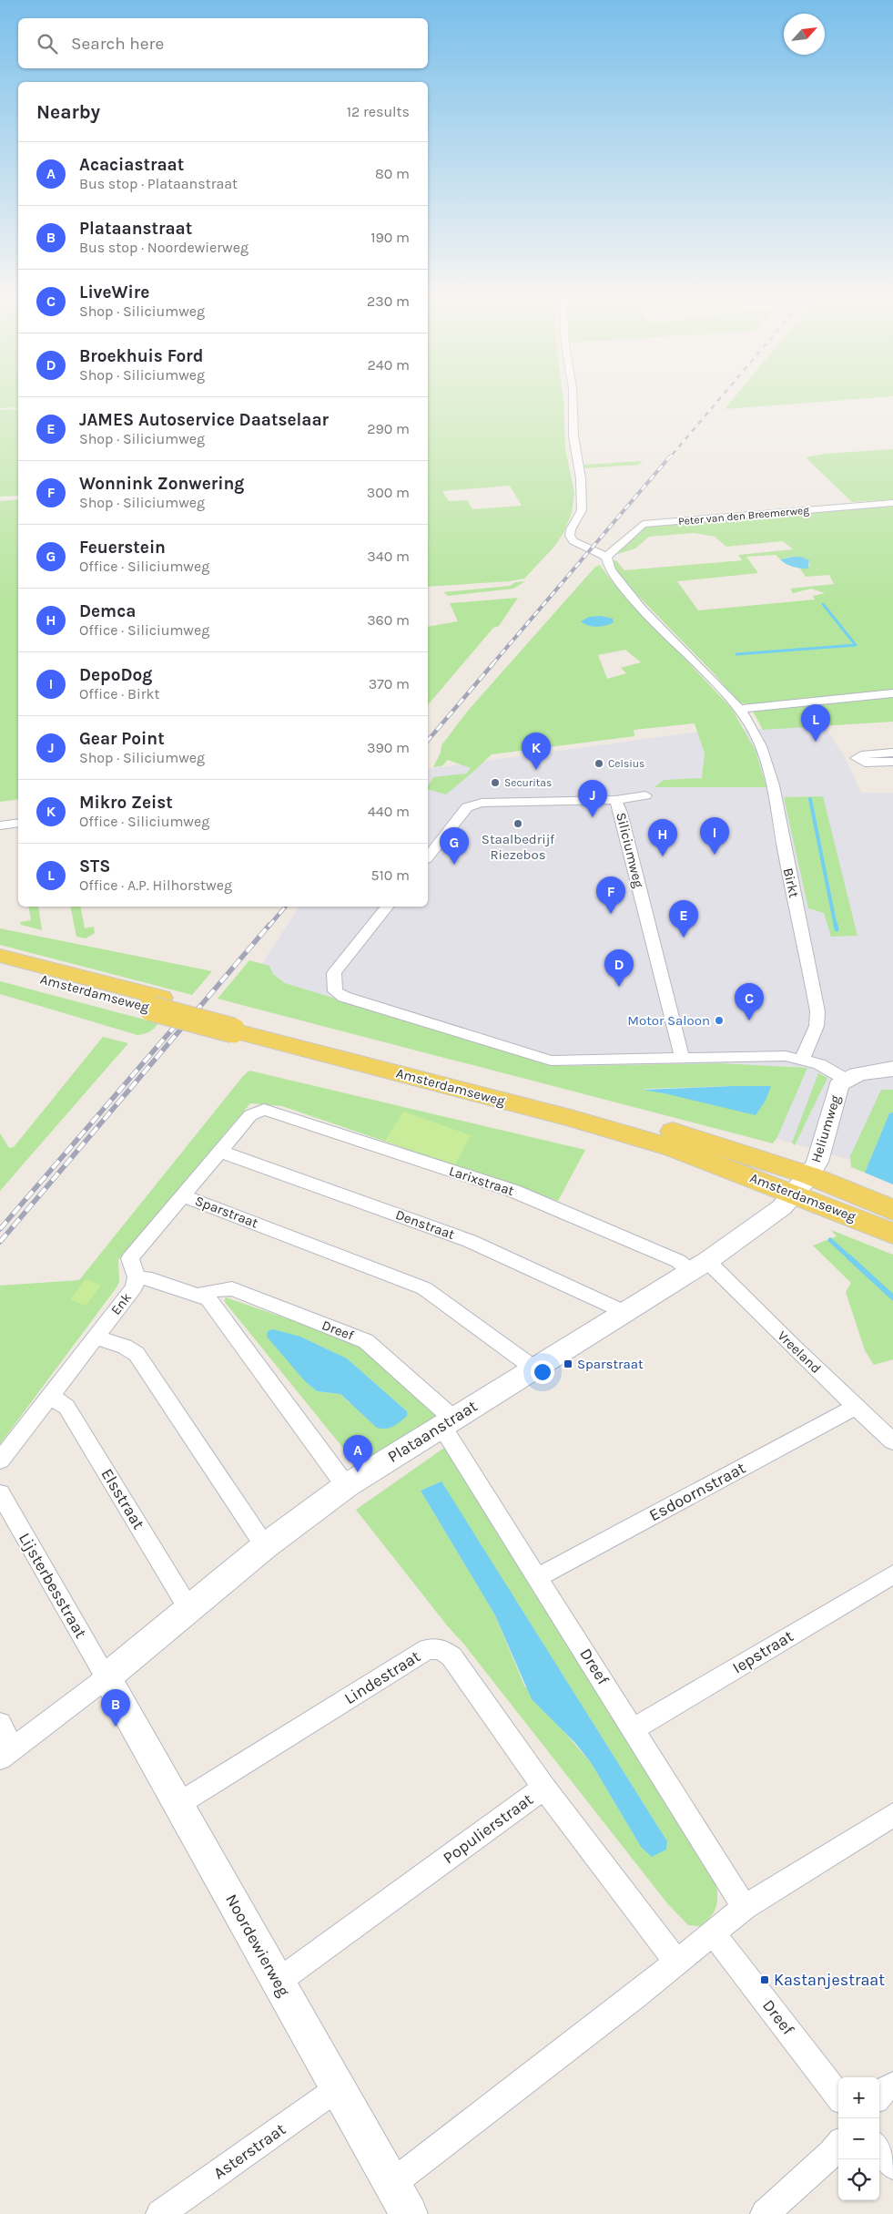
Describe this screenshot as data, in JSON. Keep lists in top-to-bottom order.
{
  "streets": {
    "main road": ["Amsterdamseweg"],
    "street": [
      "Peter van den Breemerweg",
      "Siliciumweg",
      "Birkt",
      "Heliumweg",
      "Larixstraat",
      "Sparstraat",
      "Denstraat",
      "Enk",
      "Dreef",
      "Vreeland",
      "Plataanstraat",
      "Esdoornstraat",
      "Elsstraat",
      "Lijsterbesstraat",
      "Iepstraat",
      "Lindestraat",
      "Populierstraat",
      "Noordewierweg",
      "Asterstraat"
    ]
  },
  "crossings": [
    ["Amsterdamseweg", "Heliumweg"],
    ["Amsterdamseweg", "Plataanstraat"],
    ["Heliumweg", "Plataanstraat"],
    ["Larixstraat", "Enk"],
    ["Larixstraat", "Vreeland"],
    ["Larixstraat", "Plataanstraat"],
    ["Sparstraat", "Enk"],
    ["Sparstraat", "Plataanstraat"],
    ["Denstraat", "Enk"],
    ["Denstraat", "Plataanstraat"],
    ["Enk", "Elsstraat"],
    ["Dreef", "Plataanstraat"],
    ["Dreef", "Esdoornstraat"],
    ["Dreef", "Iepstraat"],
    ["Vreeland", "Plataanstraat"],
    ["Vreeland", "Esdoornstraat"],
    ["Plataanstraat", "Elsstraat"],
    ["Plataanstraat", "Lijsterbesstraat"],
    ["Plataanstraat", "Noordewierweg"],
    ["Lijsterbesstraat", "Noordewierweg"],
    ["Lindestraat", "Populierstraat"],
    ["Lindestraat", "Noordewierweg"],
    ["Populierstraat", "Noordewierweg"],
    ["Noordewierweg", "Asterstraat"]
  ],
  "places": {
    "other": [
      "Celsius",
      "Securitas",
      "Staalbedrijf Riezebos",
      "Motor Saloon"
    ],
    "transit": ["Sparstraat", "Kastanjestraat"]
  },
  "north": "top right",
  "page": {
    "search": "Search here",
    "heading": ["Nearby", "12 results"],
    "list": [
      {
        "mark": "A",
        "name": "Acaciastraat",
        "note": "Bus stop · Plataanstraat",
        "value": "80 m"
      },
      {
        "mark": "B",
        "name": "Plataanstraat",
        "note": "Bus stop · Noordewierweg",
        "value": "190 m"
      },
      {
        "mark": "C",
        "name": "LiveWire",
        "note": "Shop · Siliciumweg",
        "value": "230 m"
      },
      {
        "mark": "D",
        "name": "Broekhuis Ford",
        "note": "Shop · Siliciumweg",
        "value": "240 m"
      },
      {
        "mark": "E",
        "name": "JAMES Autoservice Daatselaar",
        "note": "Shop · Siliciumweg",
        "value": "290 m"
      },
      {
        "mark": "F",
        "name": "Wonnink Zonwering",
        "note": "Shop · Siliciumweg",
        "value": "300 m"
      },
      {
        "mark": "G",
        "name": "Feuerstein",
        "note": "Office · Siliciumweg",
        "value": "340 m"
      },
      {
        "mark": "H",
        "name": "Demca",
        "note": "Office · Siliciumweg",
        "value": "360 m"
      },
      {
        "mark": "I",
        "name": "DepoDog",
        "note": "Office · Birkt",
        "value": "370 m"
      },
      {
        "mark": "J",
        "name": "Gear Point",
        "note": "Shop · Siliciumweg",
        "value": "390 m"
      },
      {
        "mark": "K",
        "name": "Mikro Zeist",
        "note": "Office · Siliciumweg",
        "value": "440 m"
      },
      {
        "mark": "L",
        "name": "STS",
        "note": "Office · A.P. Hilhorstweg",
        "value": "510 m"
      }
    ],
    "pins": [
      "L",
      "K",
      "J",
      "I",
      "H",
      "G",
      "F",
      "E",
      "D",
      "C",
      "A",
      "B"
    ],
    "map_buttons": ["+", "−"]
  }
}
